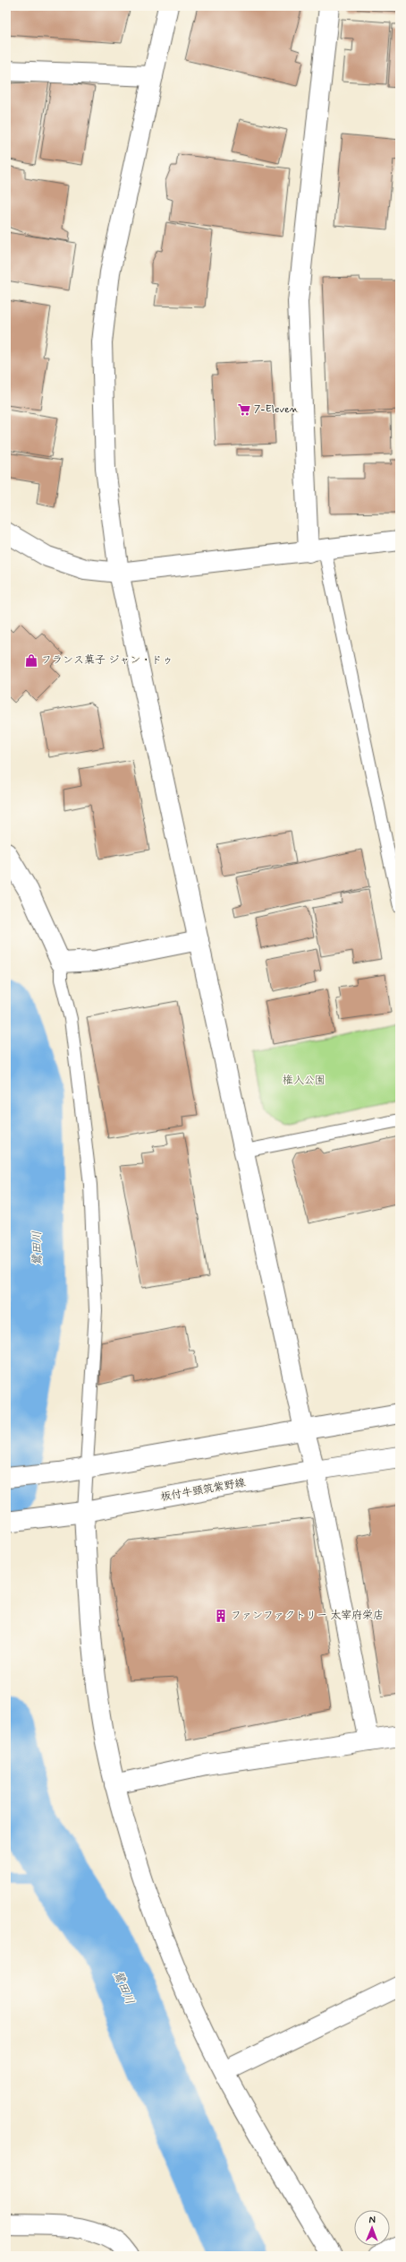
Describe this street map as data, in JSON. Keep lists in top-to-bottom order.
{
  "streets": {
    "street": ["板付牛頸筑紫野線"]
  },
  "water": ["鷺田川"],
  "parks": ["権入公園"],
  "places": {
    "supermarket": ["7-Eleven"],
    "shop": ["フランス菓子 ジャン・ドゥ"],
    "building": ["ファンファクトリー 太宰府栄店"]
  },
  "north": "top"
}
